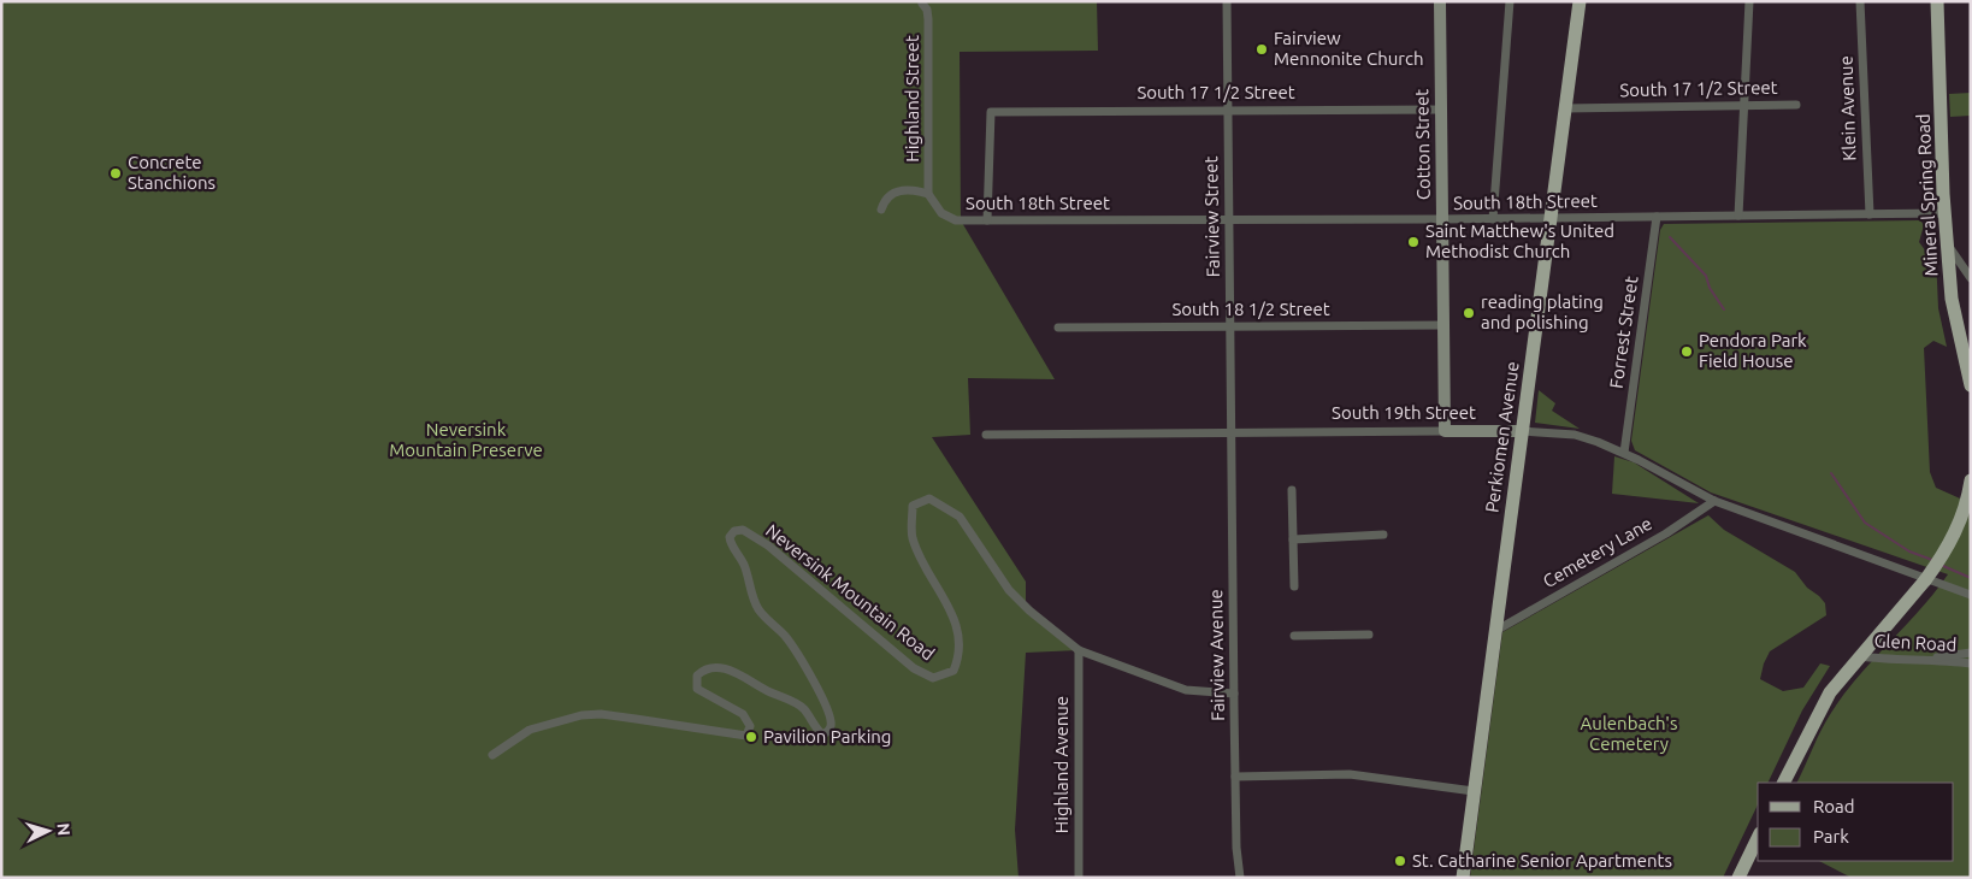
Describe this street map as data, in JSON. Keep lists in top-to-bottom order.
{
  "streets": {
    "main road": ["Mineral Spring Road", "Perkiomen Avenue"],
    "street": [
      "South 17 1/2 Street",
      "Highland Street",
      "Klein Avenue",
      "Cotton Street",
      "South 18th Street",
      "Fairview Street",
      "South 18 1/2 Street",
      "Forrest Street",
      "South 19th Street",
      "Cemetery Lane",
      "Neversink Mountain Road",
      "Glen Road",
      "Fairview Avenue",
      "Highland Avenue"
    ]
  },
  "crossings": [
    ["South 17 1/2 Street", "Cotton Street"],
    ["South 17 1/2 Street", "South 18th Street"],
    ["South 17 1/2 Street", "Fairview Street"],
    ["South 17 1/2 Street", "Perkiomen Avenue"],
    ["Highland Street", "South 18th Street"],
    ["Klein Avenue", "South 18th Street"],
    ["Cotton Street", "South 18th Street"],
    ["Cotton Street", "South 18 1/2 Street"],
    ["Cotton Street", "South 19th Street"],
    ["Mineral Spring Road", "South 18th Street"],
    ["South 18th Street", "Fairview Street"],
    ["South 18th Street", "Forrest Street"],
    ["South 18th Street", "Perkiomen Avenue"],
    ["Fairview Street", "South 18 1/2 Street"],
    ["Fairview Street", "South 19th Street"],
    ["Fairview Street", "Fairview Avenue"],
    ["Forrest Street", "South 19th Street"],
    ["South 19th Street", "Perkiomen Avenue"],
    ["South 19th Street", "Cemetery Lane"],
    ["South 19th Street", "Fairview Avenue"],
    ["Perkiomen Avenue", "Cemetery Lane"],
    ["Neversink Mountain Road", "Highland Avenue"]
  ],
  "parks": ["Neversink Mountain Preserve", "Aulenbach's Cemetery"],
  "places": [
    "Fairview Mennonite Church",
    "Concrete Stanchions",
    "Saint Matthew's United Methodist Church",
    "reading plating and polishing",
    "Pendora Park Field House",
    "Pavilion Parking",
    "St. Catharine Senior Apartments"
  ],
  "legend": ["Road", "Park"],
  "north": "right"
}
